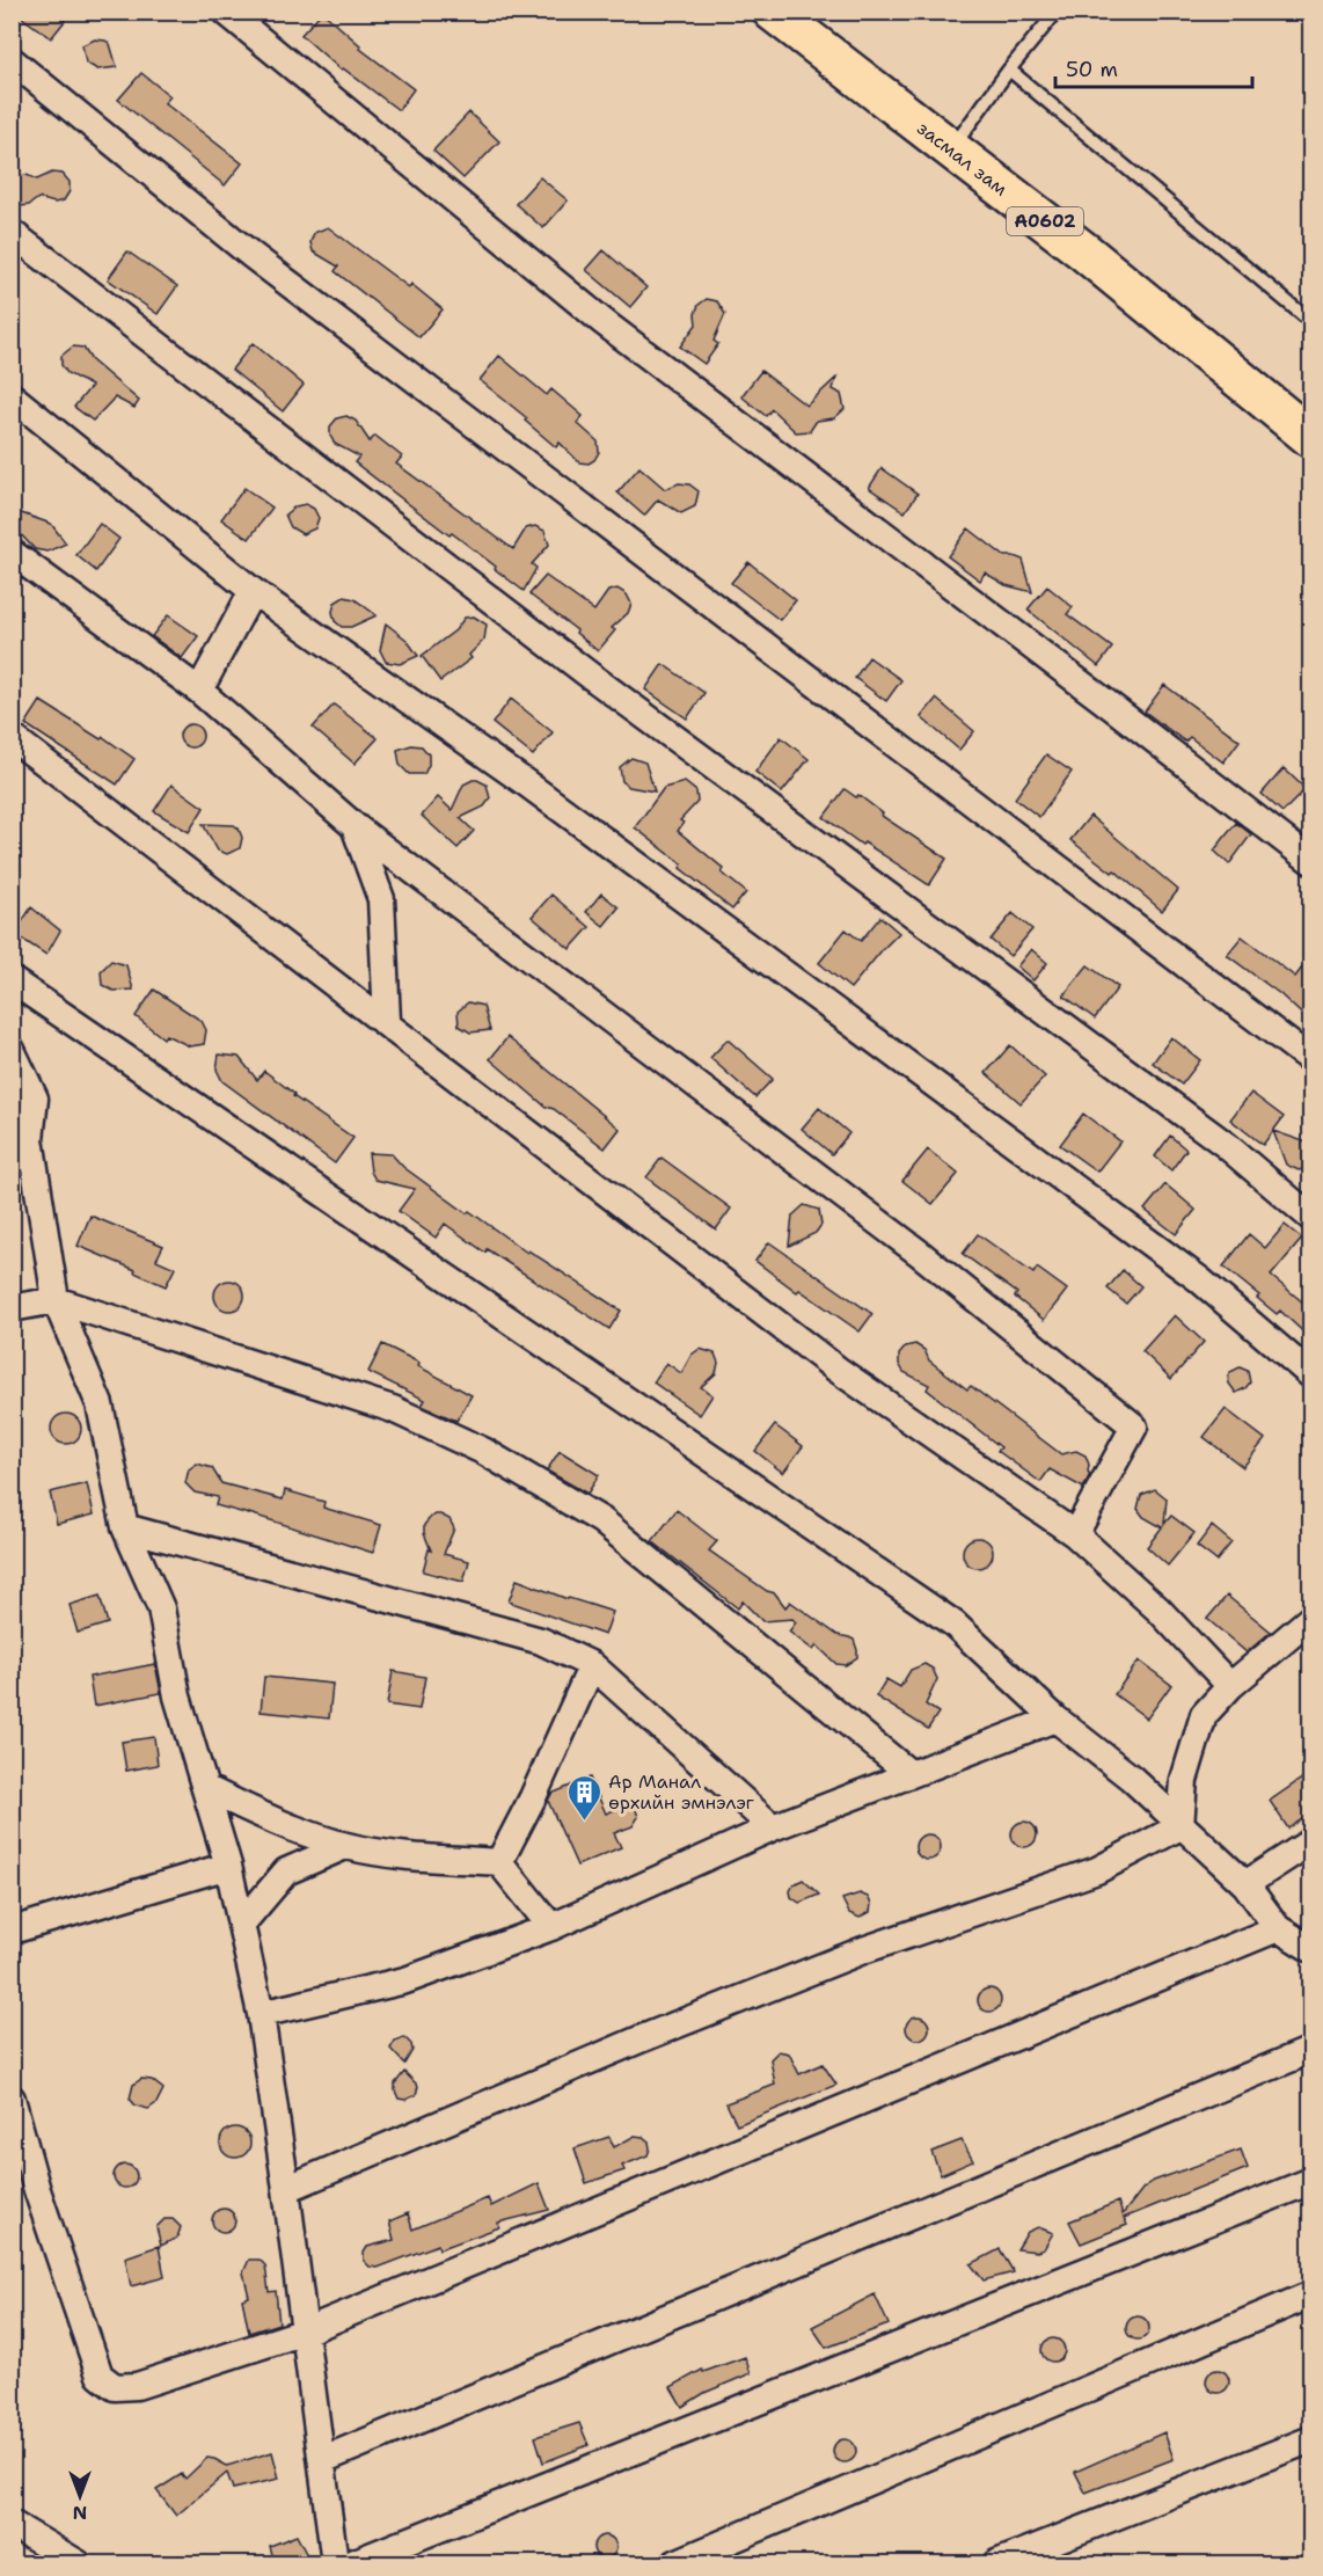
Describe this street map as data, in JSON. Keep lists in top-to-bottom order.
{
  "streets": {
    "highway": ["засмал зам", "A0602"]
  },
  "places": {
    "building": ["Ар Манал өрхийн эмнэлэг"]
  },
  "scale_bar": "50 m",
  "north": "bottom"
}
